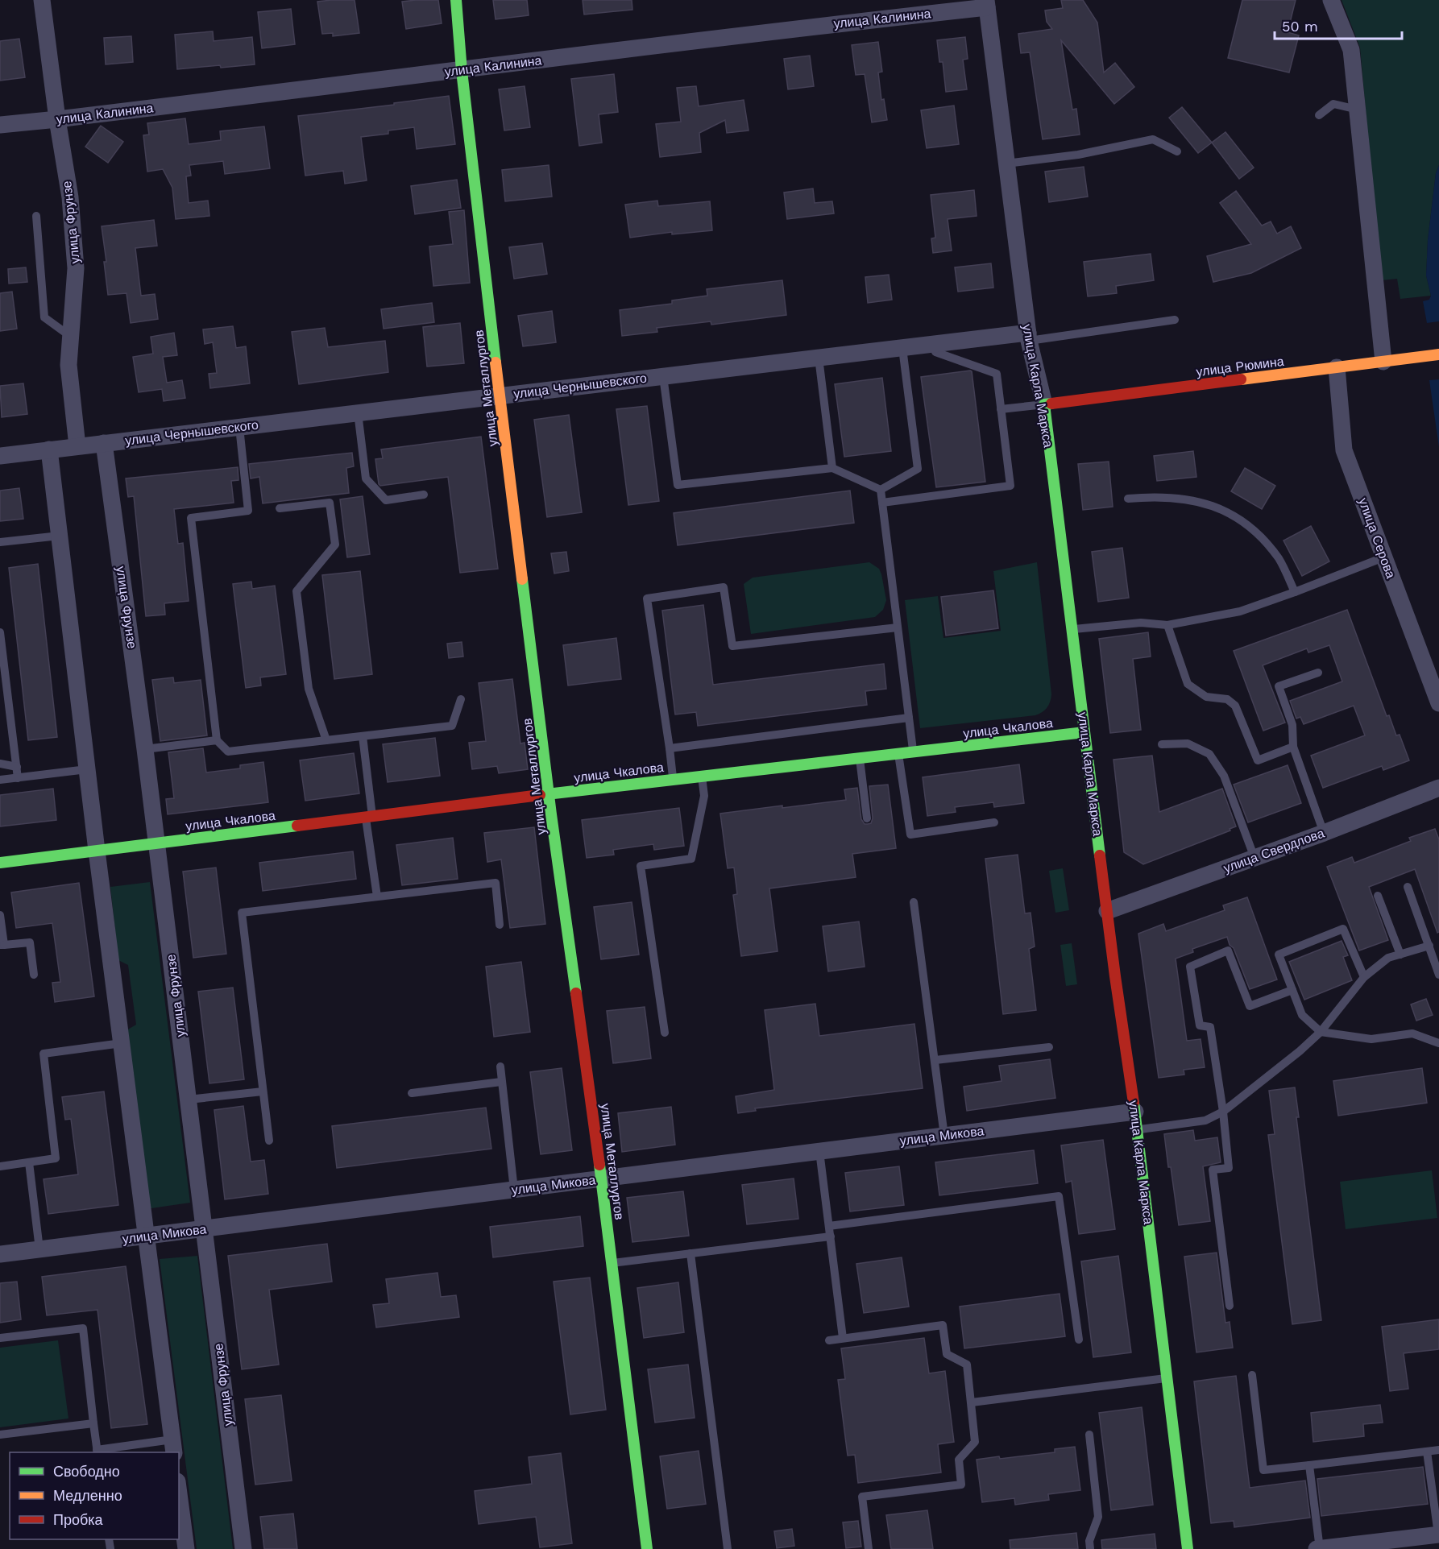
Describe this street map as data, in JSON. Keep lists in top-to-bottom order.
{
  "streets": {
    "main road": [
      "улица Рюмина",
      "улица Карла Маркса",
      "улица Металлургов",
      "улица Чкалова"
    ],
    "street": [
      "улица Калинина",
      "улица Фрунзе",
      "улица Чернышевского",
      "улица Серова",
      "улица Свердлова",
      "улица Микова"
    ]
  },
  "crossings": [
    ["улица Калинина", "улица Фрунзе"],
    ["улица Калинина", "улица Карла Маркса"],
    ["улица Калинина", "улица Металлургов"],
    ["улица Фрунзе", "улица Чернышевского"],
    ["улица Фрунзе", "улица Чкалова"],
    ["улица Фрунзе", "улица Микова"],
    ["улица Рюмина", "улица Карла Маркса"],
    ["улица Рюмина", "улица Серова"],
    ["улица Чернышевского", "улица Карла Маркса"],
    ["улица Чернышевского", "улица Металлургов"],
    ["улица Карла Маркса", "улица Чкалова"],
    ["улица Карла Маркса", "улица Свердлова"],
    ["улица Карла Маркса", "улица Микова"],
    ["улица Металлургов", "улица Чкалова"],
    ["улица Металлургов", "улица Микова"]
  ],
  "legend": ["Свободно", "Медленно", "Пробка"],
  "scale_bar": "50 m"
}
